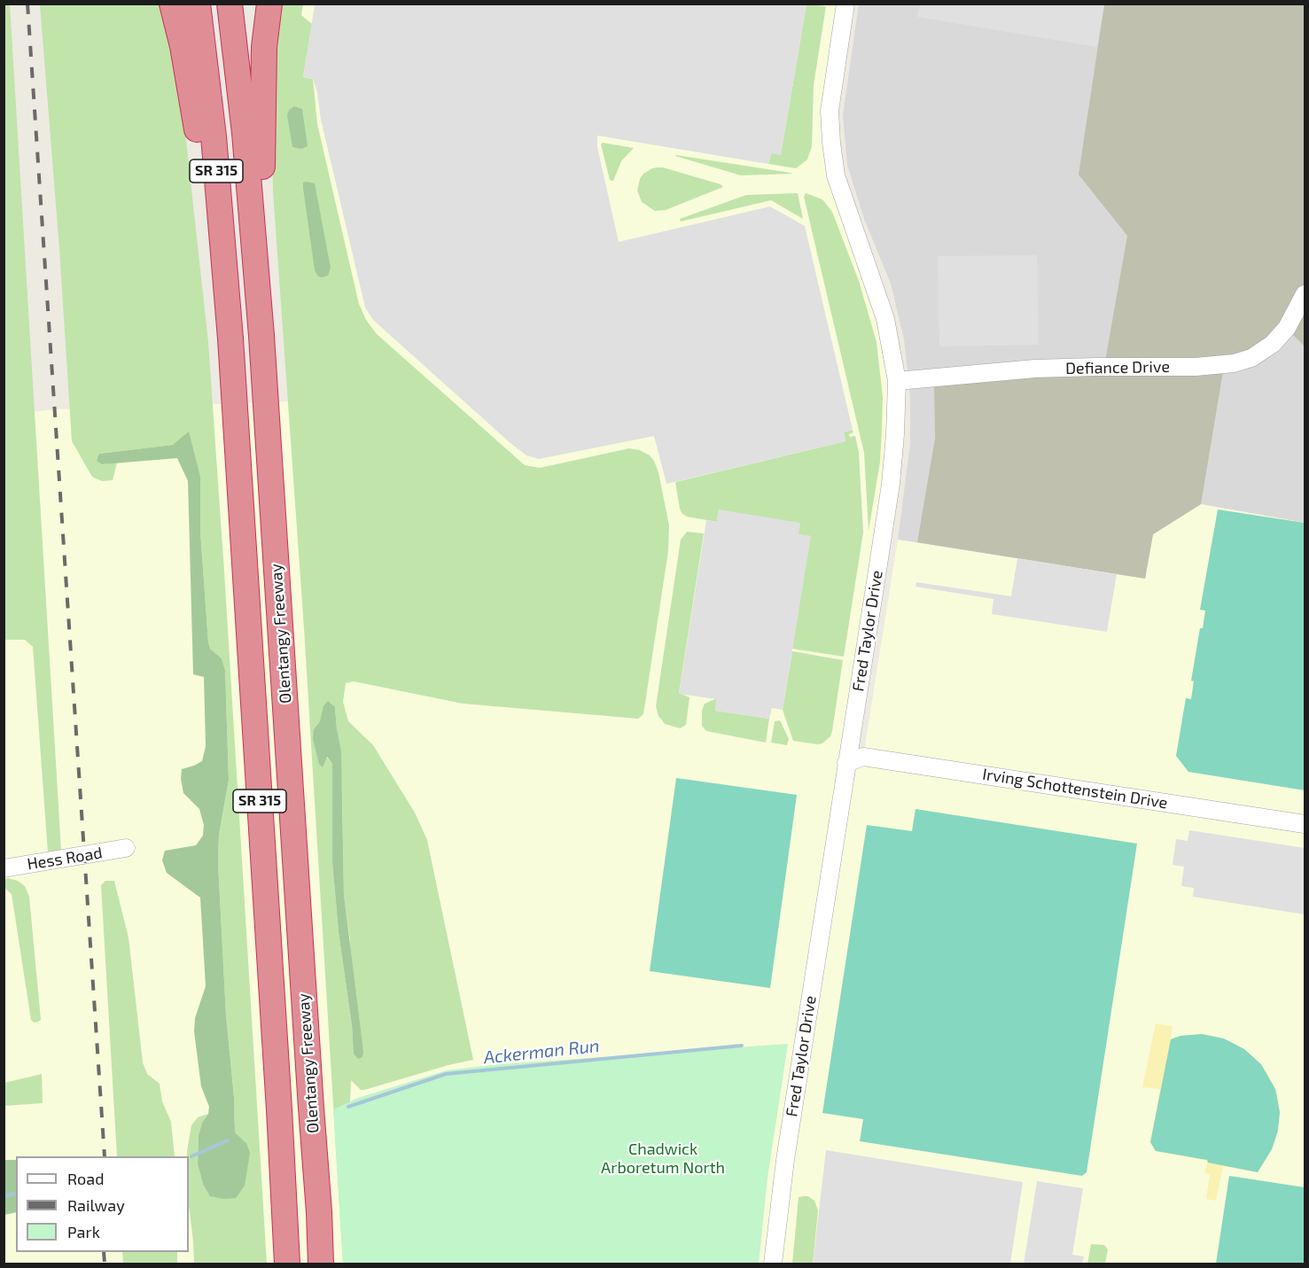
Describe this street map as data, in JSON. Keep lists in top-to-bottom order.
{
  "streets": {
    "highway": ["SR 315", "Olentangy Freeway"],
    "street": [
      "Defiance Drive",
      "Fred Taylor Drive",
      "Irving Schottenstein Drive",
      "Hess Road"
    ]
  },
  "crossings": [
    ["Defiance Drive", "Fred Taylor Drive"],
    ["Fred Taylor Drive", "Irving Schottenstein Drive"]
  ],
  "water": ["Ackerman Run"],
  "parks": ["Chadwick Arboretum North"],
  "legend": ["Road", "Railway", "Park"]
}
